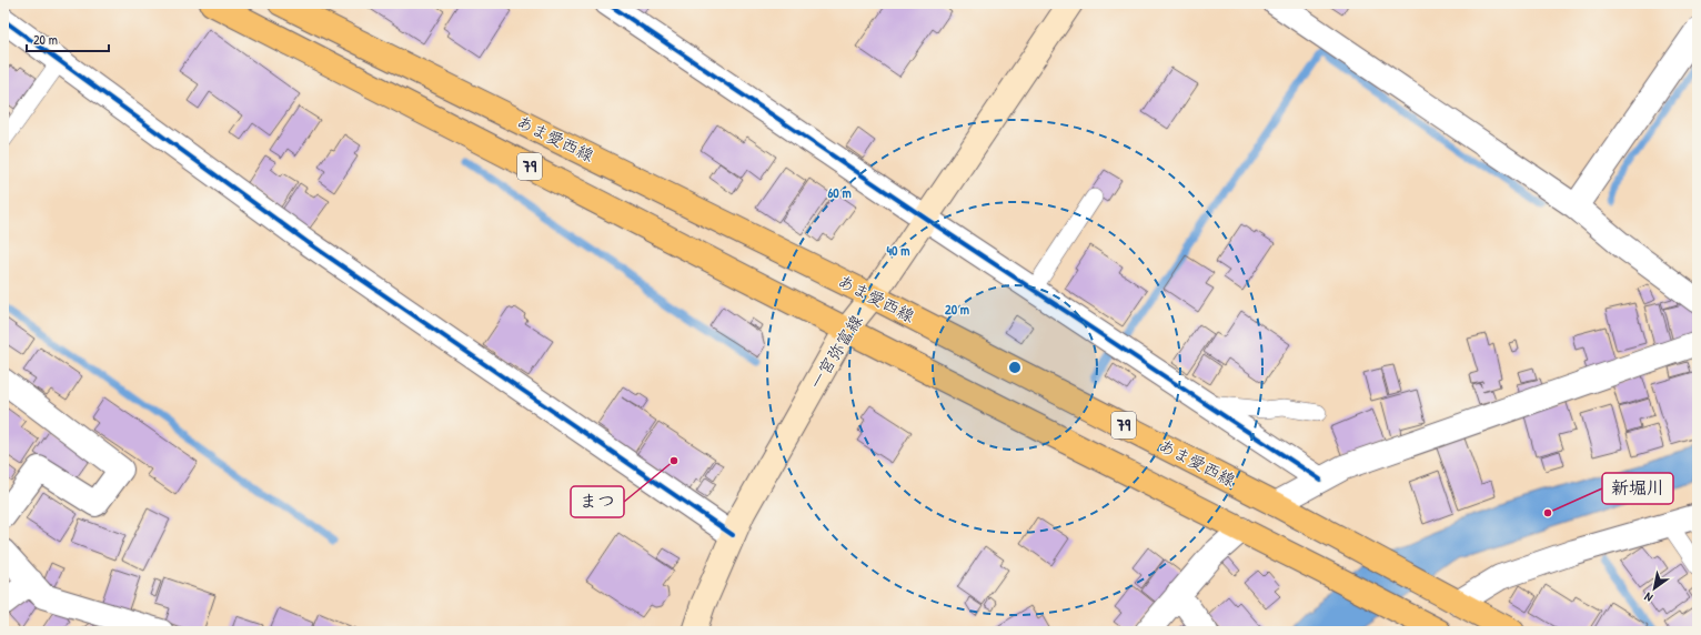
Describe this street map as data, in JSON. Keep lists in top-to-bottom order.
{
  "streets": {
    "main road": ["あま愛西線", "79", "一宮弥富線"]
  },
  "crossings": [
    ["あま愛西線", "一宮弥富線"],
    ["79", "一宮弥富線"]
  ],
  "places": ["まつ", "新堀川"],
  "scale_bar": "20 m",
  "north": "bottom left",
  "rings": ["60 m", "40 m", "20 m"]
}
